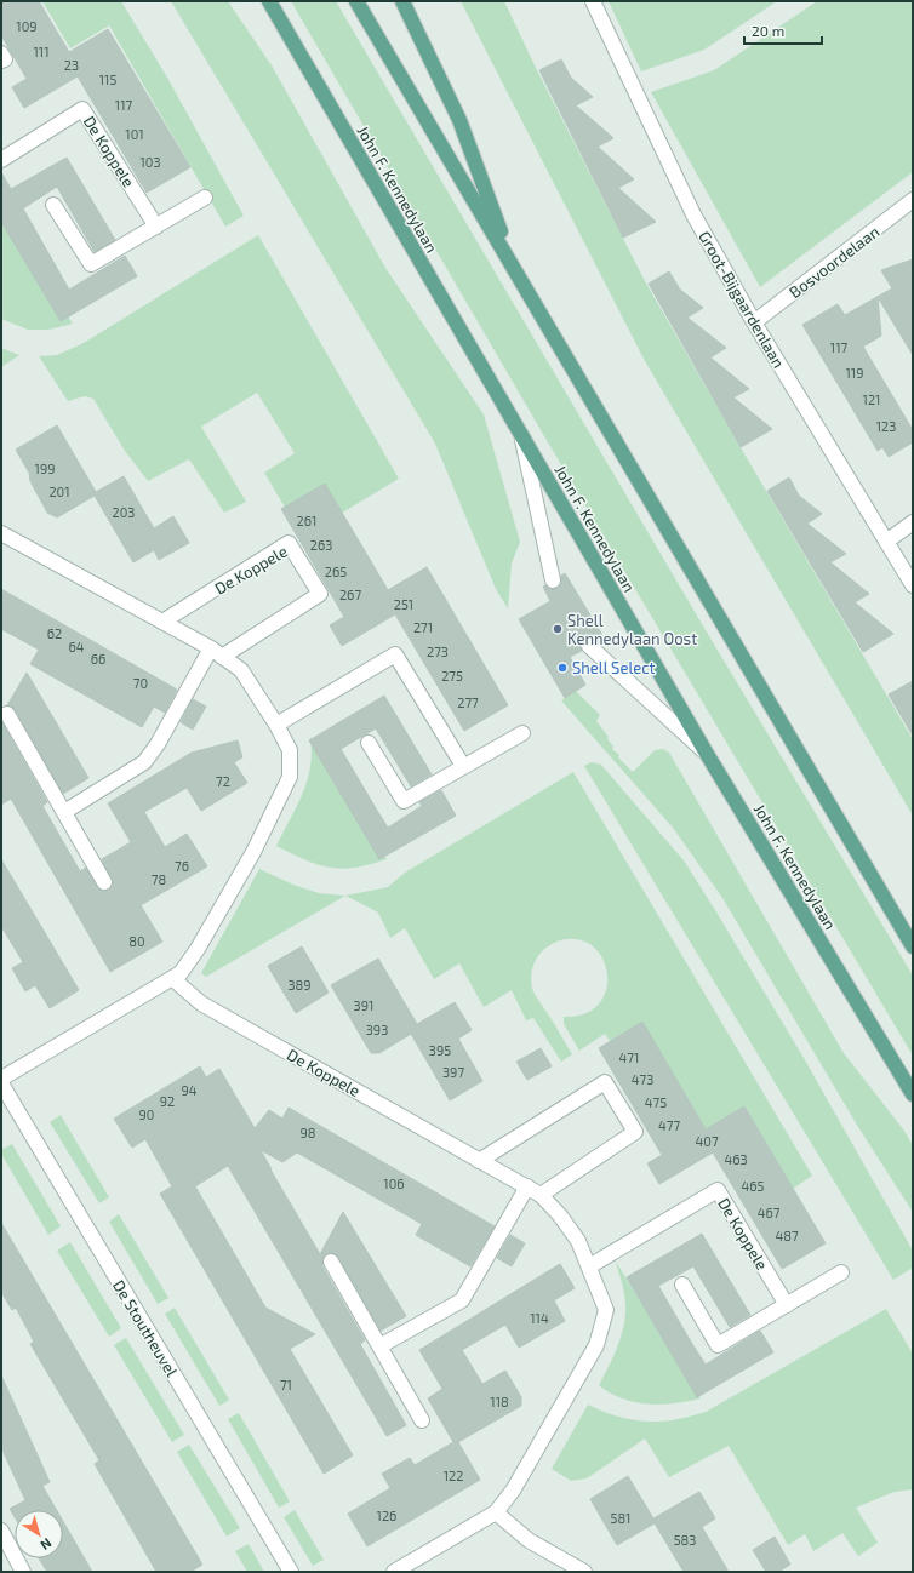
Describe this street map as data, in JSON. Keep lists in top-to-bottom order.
{
  "streets": {
    "main road": ["John F. Kennedylaan"],
    "street": [
      "De Koppele",
      "Bosvoordelaan",
      "Groot-Bijgaardenlaan",
      "De Stoutheuvel"
    ]
  },
  "crossings": [
    ["Bosvoordelaan", "Groot-Bijgaardenlaan"]
  ],
  "places": ["Shell Kennedylaan Oost", "Shell Select"],
  "house_numbers": [
    "109",
    "111",
    "23",
    "115",
    "117",
    "101",
    "103",
    "117",
    "119",
    "121",
    "123",
    "199",
    "201",
    "203",
    "261",
    "263",
    "265",
    "267",
    "251",
    "271",
    "62",
    "64",
    "273",
    "66",
    "275",
    "70",
    "277",
    "72",
    "76",
    "78",
    "80",
    "389",
    "391",
    "393",
    "395",
    "471",
    "397",
    "473",
    "94",
    "92",
    "475",
    "90",
    "477",
    "98",
    "407",
    "463",
    "106",
    "465",
    "467",
    "487",
    "114",
    "71",
    "118",
    "122",
    "126",
    "581",
    "583"
  ],
  "scale_bar": "20 m",
  "north": "bottom right"
}
